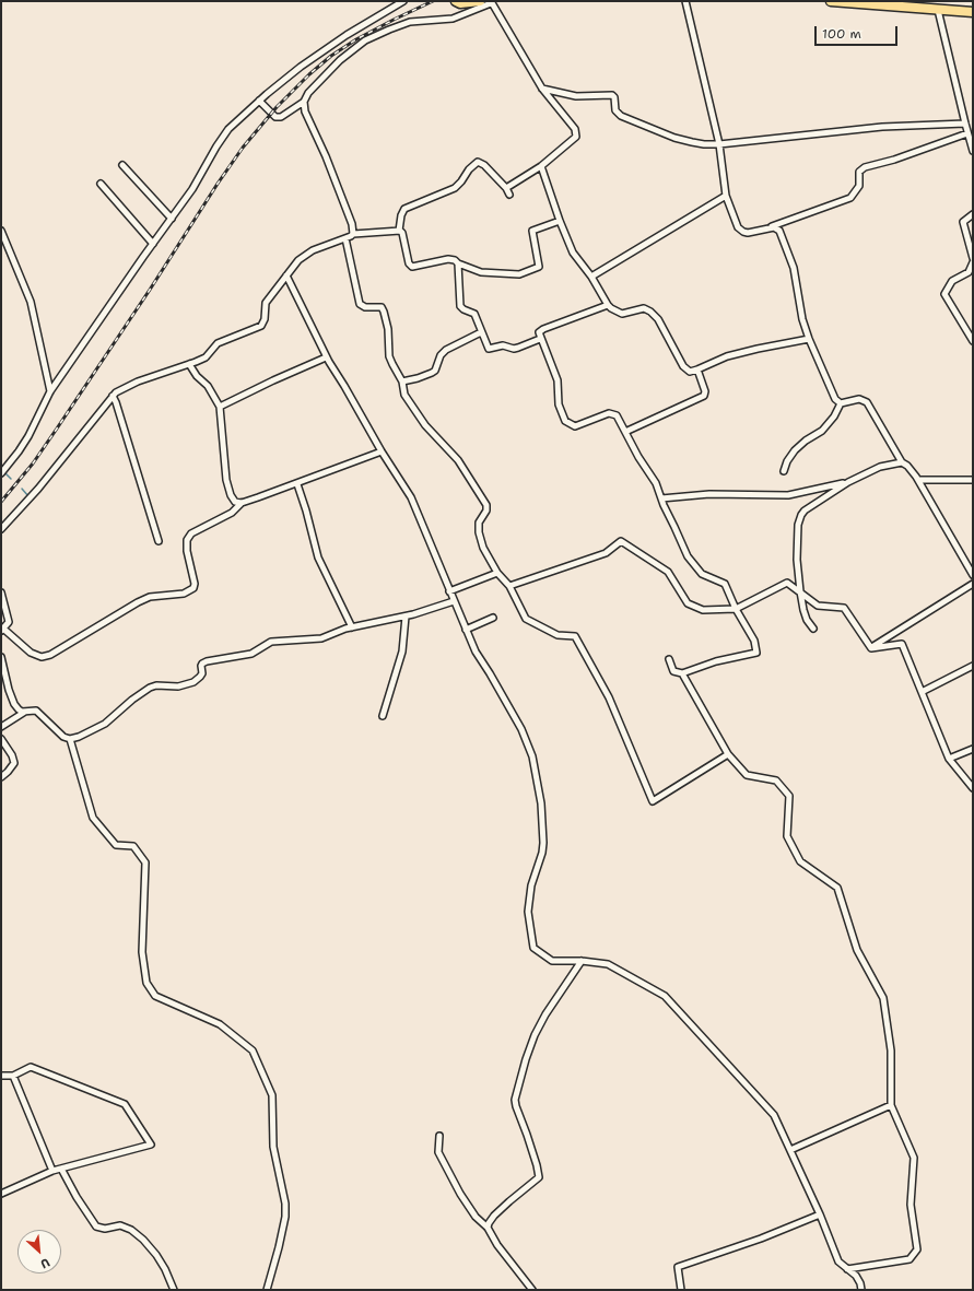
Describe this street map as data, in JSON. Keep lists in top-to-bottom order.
{
  "scale_bar": "100 m",
  "north": "bottom right"
}
